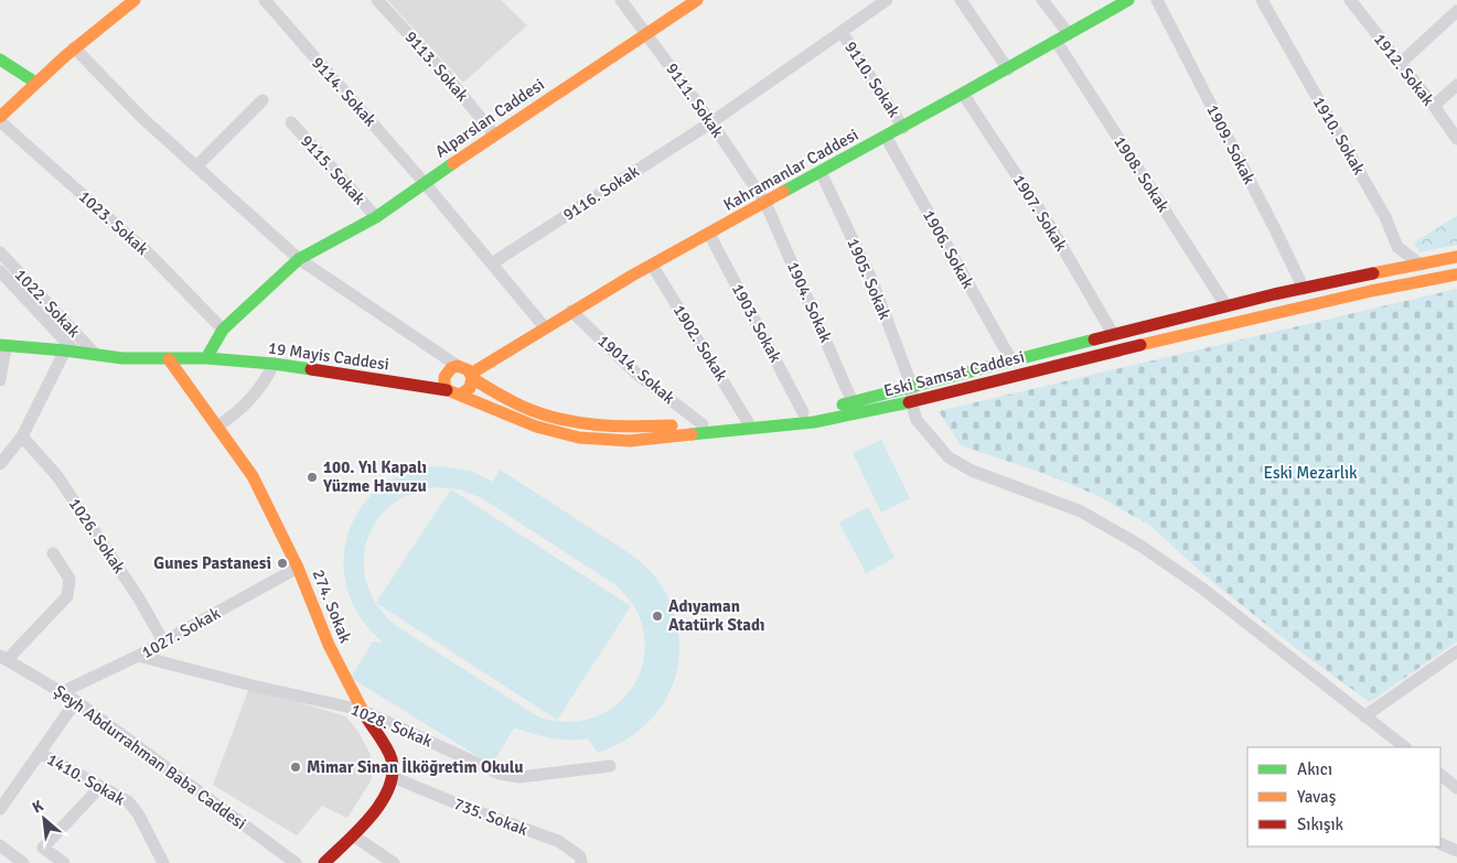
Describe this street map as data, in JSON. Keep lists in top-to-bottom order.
{
  "streets": {
    "street": [
      "9113. Sokak",
      "1912. Sokak",
      "9110. Sokak",
      "9114. Sokak",
      "9111. Sokak",
      "Alparslan Caddesi",
      "1910. Sokak",
      "1909. Sokak",
      "9115. Sokak",
      "Kahramanlar Caddesi",
      "1908. Sokak",
      "9116. Sokak",
      "1907. Sokak",
      "1023. Sokak",
      "1906. Sokak",
      "1905. Sokak",
      "1904. Sokak",
      "1022. Sokak",
      "1903. Sokak",
      "1902. Sokak",
      "19 Mayis Caddesi",
      "19014. Sokak",
      "Eski Samsat Caddesi",
      "1026. Sokak",
      "274. Sokak",
      "1027. Sokak",
      "1028. Sokak",
      "Şeyh Abdurrahman Baba Caddesi",
      "1410. Sokak",
      "735. Sokak"
    ]
  },
  "crossings": [
    ["9113. Sokak", "Alparslan Caddesi"],
    ["9110. Sokak", "Kahramanlar Caddesi"],
    ["9110. Sokak", "9116. Sokak"],
    ["9114. Sokak", "Alparslan Caddesi"],
    ["9114. Sokak", "Kahramanlar Caddesi"],
    ["9114. Sokak", "9116. Sokak"],
    ["9111. Sokak", "Alparslan Caddesi"],
    ["9111. Sokak", "Kahramanlar Caddesi"],
    ["9111. Sokak", "9116. Sokak"],
    ["9111. Sokak", "1904. Sokak"],
    ["Alparslan Caddesi", "9115. Sokak"],
    ["1910. Sokak", "Eski Samsat Caddesi"],
    ["1909. Sokak", "Eski Samsat Caddesi"],
    ["Kahramanlar Caddesi", "1908. Sokak"],
    ["Kahramanlar Caddesi", "1907. Sokak"],
    ["Kahramanlar Caddesi", "1906. Sokak"],
    ["Kahramanlar Caddesi", "1905. Sokak"],
    ["Kahramanlar Caddesi", "1904. Sokak"],
    ["Kahramanlar Caddesi", "1903. Sokak"],
    ["Kahramanlar Caddesi", "1902. Sokak"],
    ["Kahramanlar Caddesi", "19 Mayis Caddesi"],
    ["Kahramanlar Caddesi", "19014. Sokak"],
    ["Kahramanlar Caddesi", "Eski Samsat Caddesi"],
    ["1908. Sokak", "Eski Samsat Caddesi"],
    ["1907. Sokak", "Eski Samsat Caddesi"],
    ["1906. Sokak", "Eski Samsat Caddesi"],
    ["1905. Sokak", "Eski Samsat Caddesi"],
    ["1904. Sokak", "Eski Samsat Caddesi"],
    ["1022. Sokak", "19 Mayis Caddesi"],
    ["1903. Sokak", "Eski Samsat Caddesi"],
    ["1902. Sokak", "Eski Samsat Caddesi"],
    ["19 Mayis Caddesi", "Eski Samsat Caddesi"],
    ["19 Mayis Caddesi", "274. Sokak"],
    ["19014. Sokak", "Eski Samsat Caddesi"],
    ["1026. Sokak", "1027. Sokak"],
    ["274. Sokak", "1027. Sokak"],
    ["274. Sokak", "1028. Sokak"],
    ["274. Sokak", "735. Sokak"],
    ["1027. Sokak", "1028. Sokak"],
    ["1027. Sokak", "Şeyh Abdurrahman Baba Caddesi"]
  ],
  "parks": ["Eski Mezarlık"],
  "places": [
    "100. Yıl Kapalı Yüzme Havuzu",
    "Gunes Pastanesi",
    "Adıyaman Atatürk Stadı",
    "Mimar Sinan İlköğretim Okulu"
  ],
  "legend": ["Akıcı", "Yavaş", "Sıkışık"],
  "north": "top left"
}
